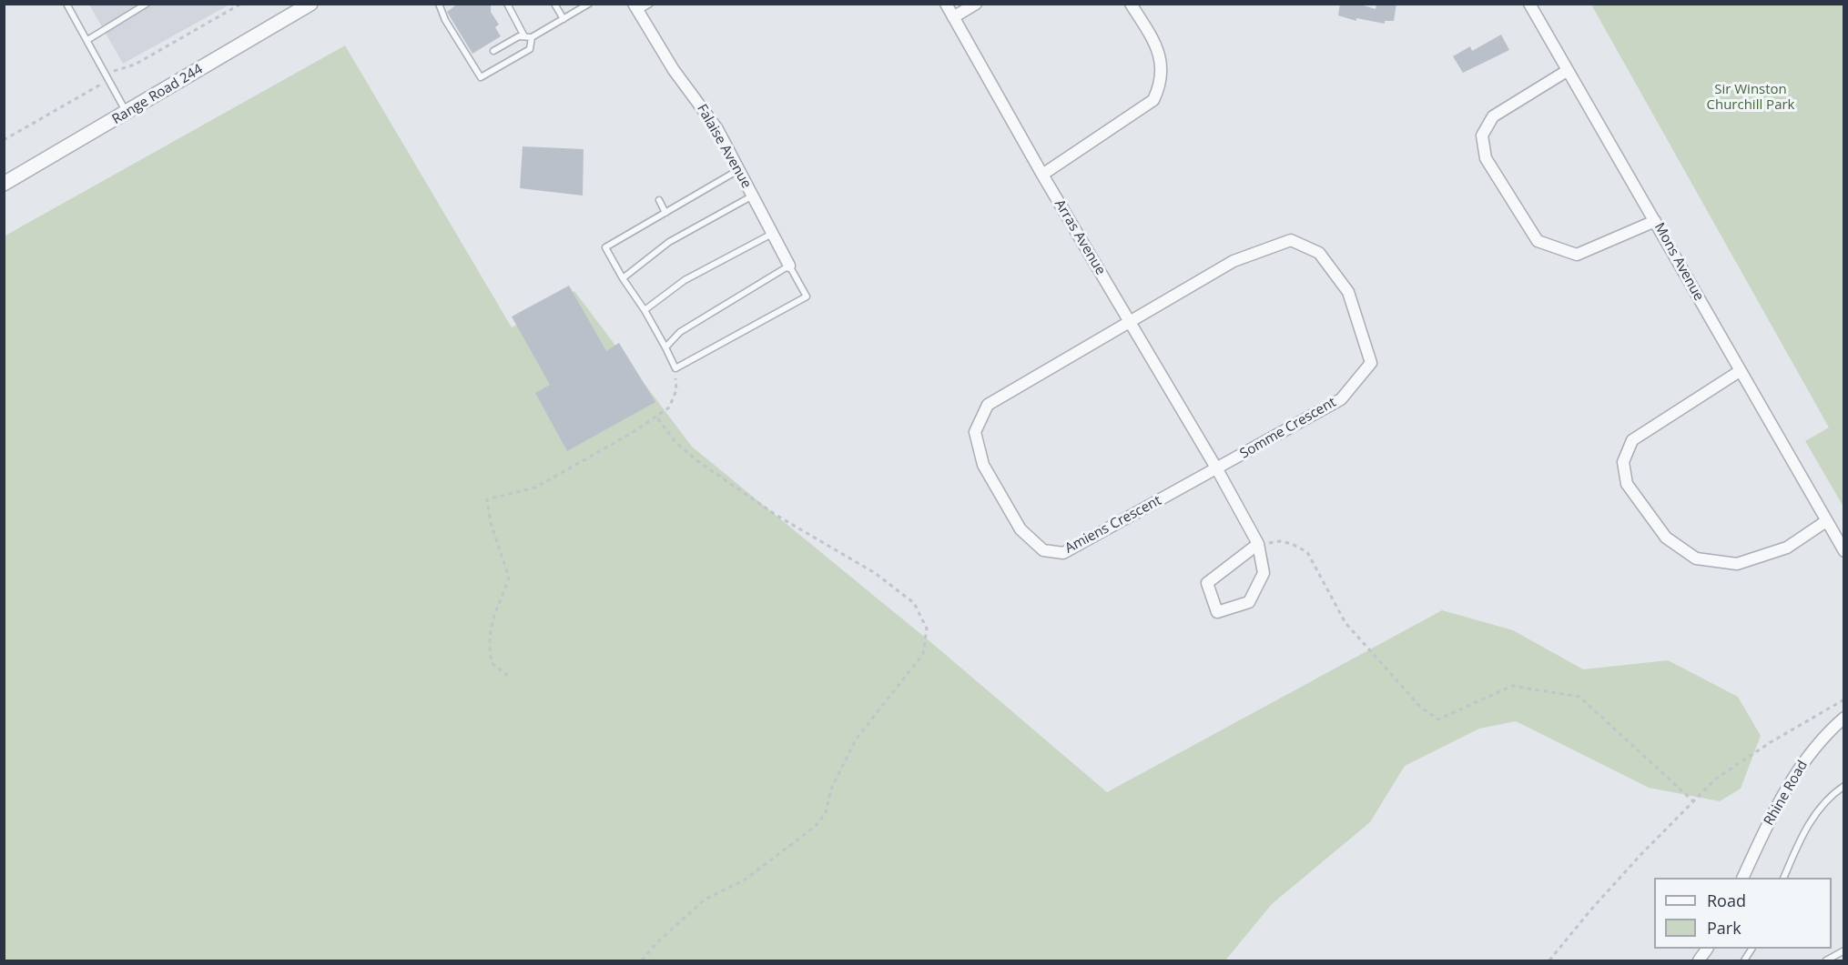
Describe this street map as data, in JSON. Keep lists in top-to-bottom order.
{
  "streets": {
    "street": [
      "Range Road 244",
      "Falaise Avenue",
      "Arras Avenue",
      "Mons Avenue",
      "Somme Crescent",
      "Amiens Crescent",
      "Rhine Road"
    ]
  },
  "crossings": [
    ["Arras Avenue", "Somme Crescent"],
    ["Arras Avenue", "Amiens Crescent"],
    ["Somme Crescent", "Amiens Crescent"]
  ],
  "parks": ["Sir Winston Churchill Park"],
  "legend": ["Road", "Park"]
}
